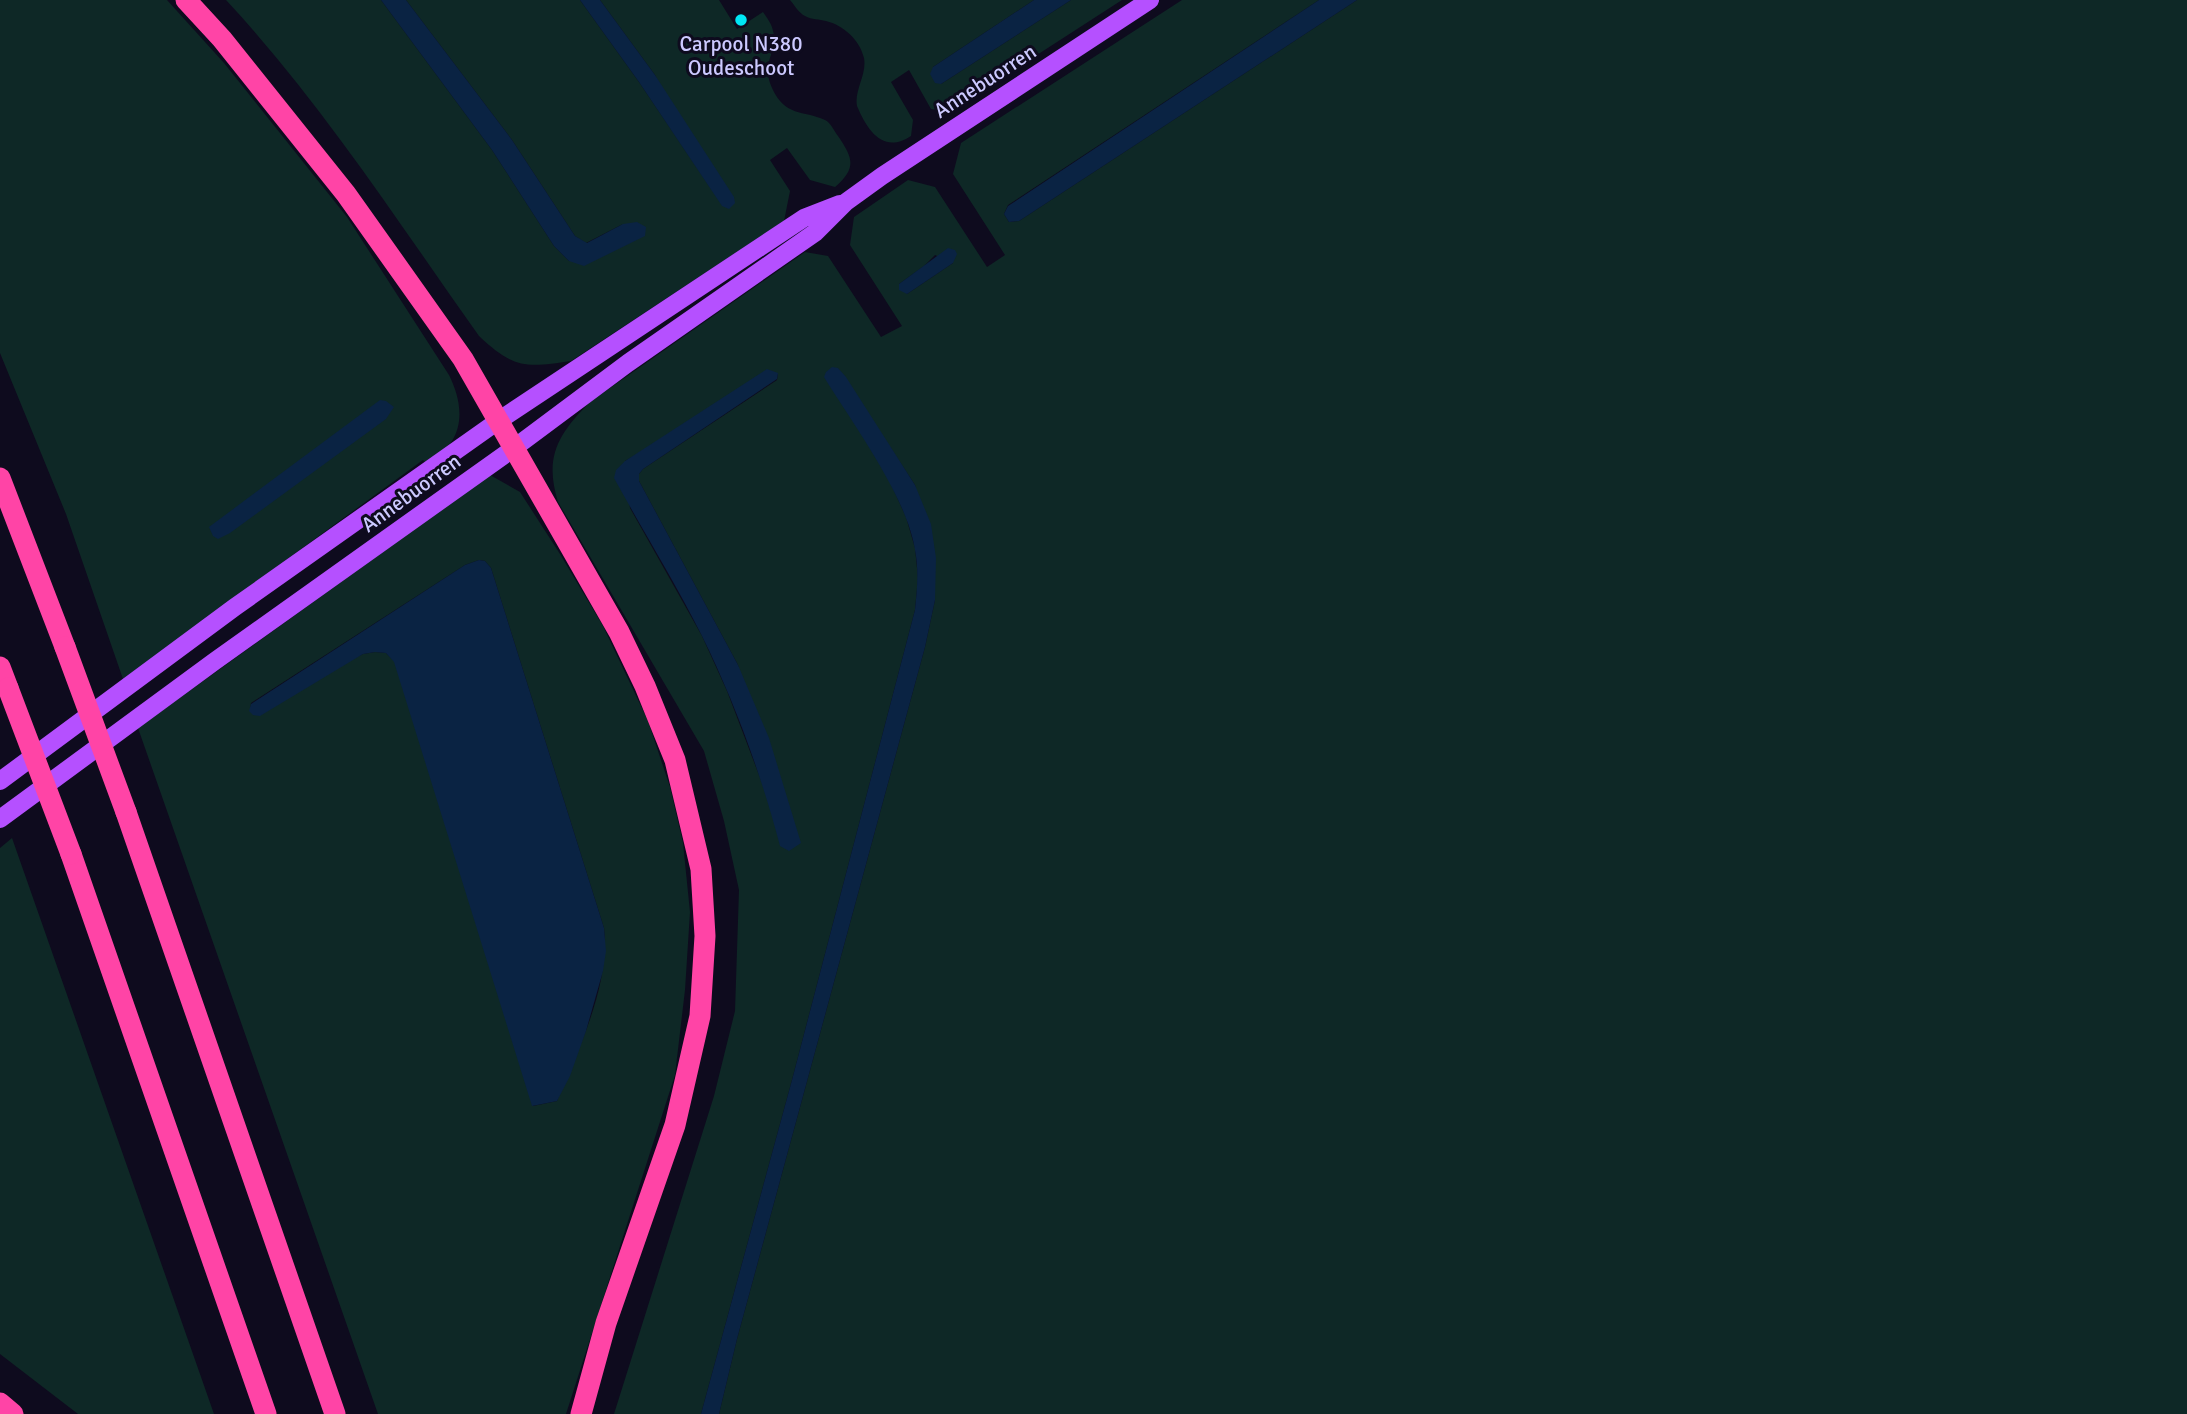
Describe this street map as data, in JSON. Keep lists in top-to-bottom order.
{
  "streets": {
    "main road": ["Annebuorren"]
  },
  "places": ["Carpool N380 Oudeschoot"]
}
